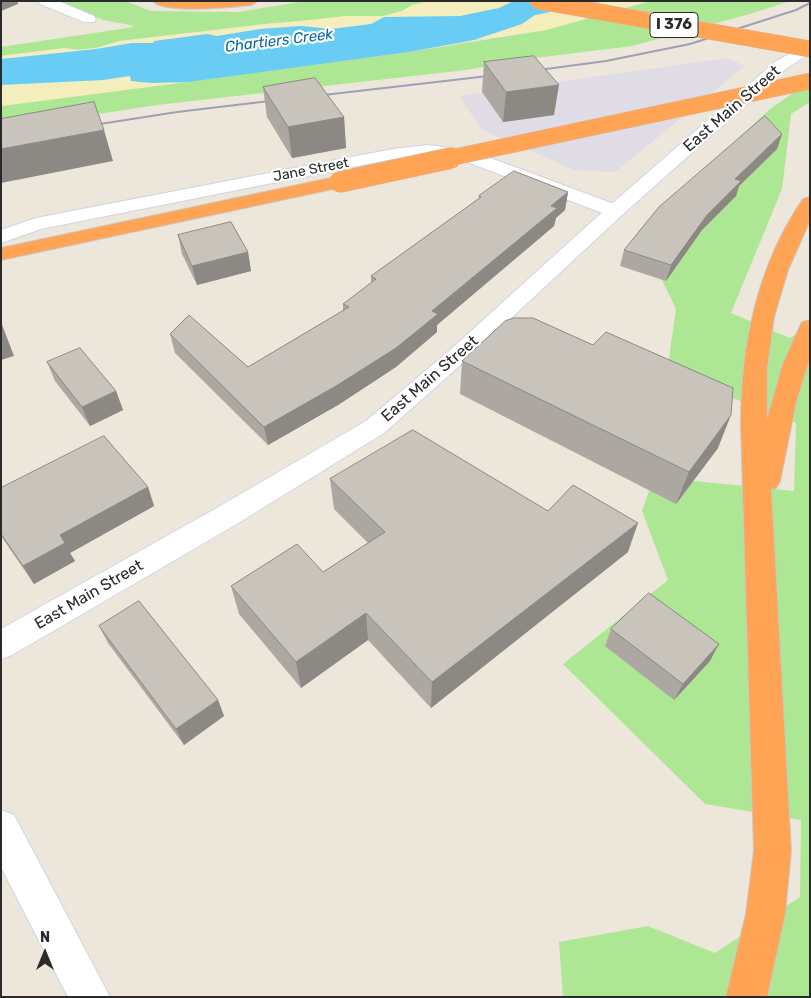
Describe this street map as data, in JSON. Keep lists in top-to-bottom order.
{
  "streets": {
    "highway": ["I 376"],
    "main road": ["East Main Street", "Jane Street"]
  },
  "crossings": [
    ["I 376", "East Main Street"],
    ["East Main Street", "Jane Street"]
  ],
  "water": ["Chartiers Creek"],
  "north": "top"
}
